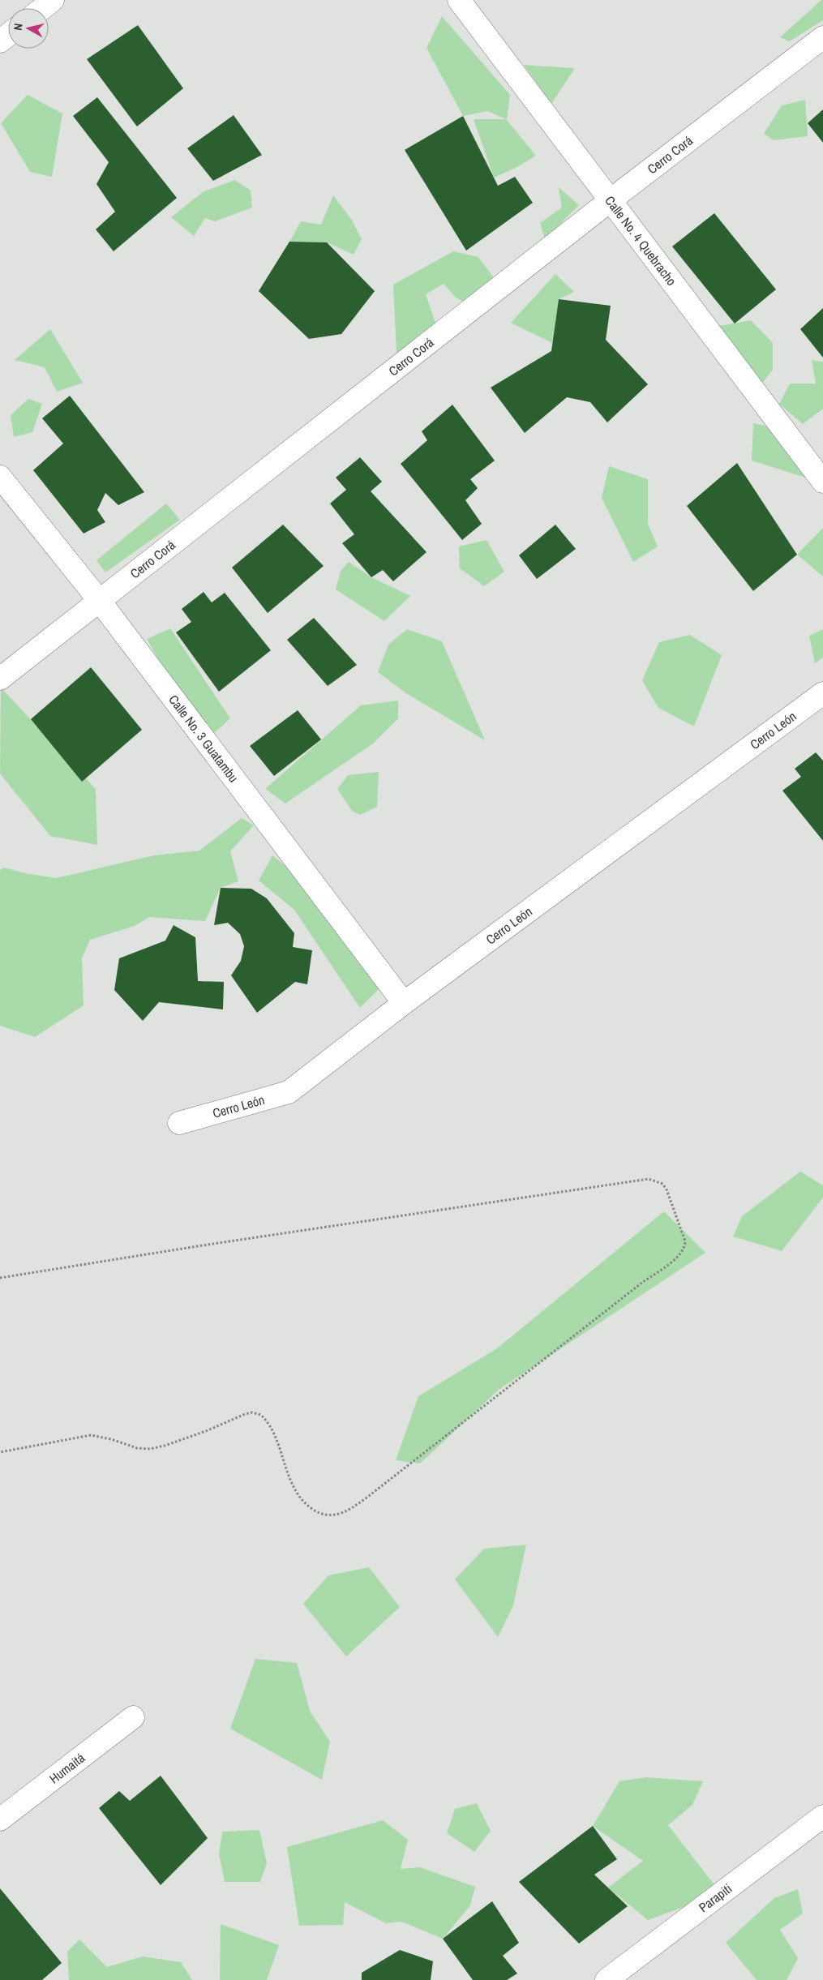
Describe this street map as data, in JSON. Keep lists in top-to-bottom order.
{
  "streets": {
    "street": [
      "Cerro Corá",
      "Calle No. 4 Quebracho",
      "Cerro León",
      "Calle No. 3 Guatambu",
      "Humaitá",
      "Parapiti"
    ]
  },
  "crossings": [
    ["Cerro Corá", "Calle No. 4 Quebracho"],
    ["Cerro Corá", "Calle No. 3 Guatambu"],
    ["Cerro León", "Calle No. 3 Guatambu"]
  ],
  "north": "left"
}
